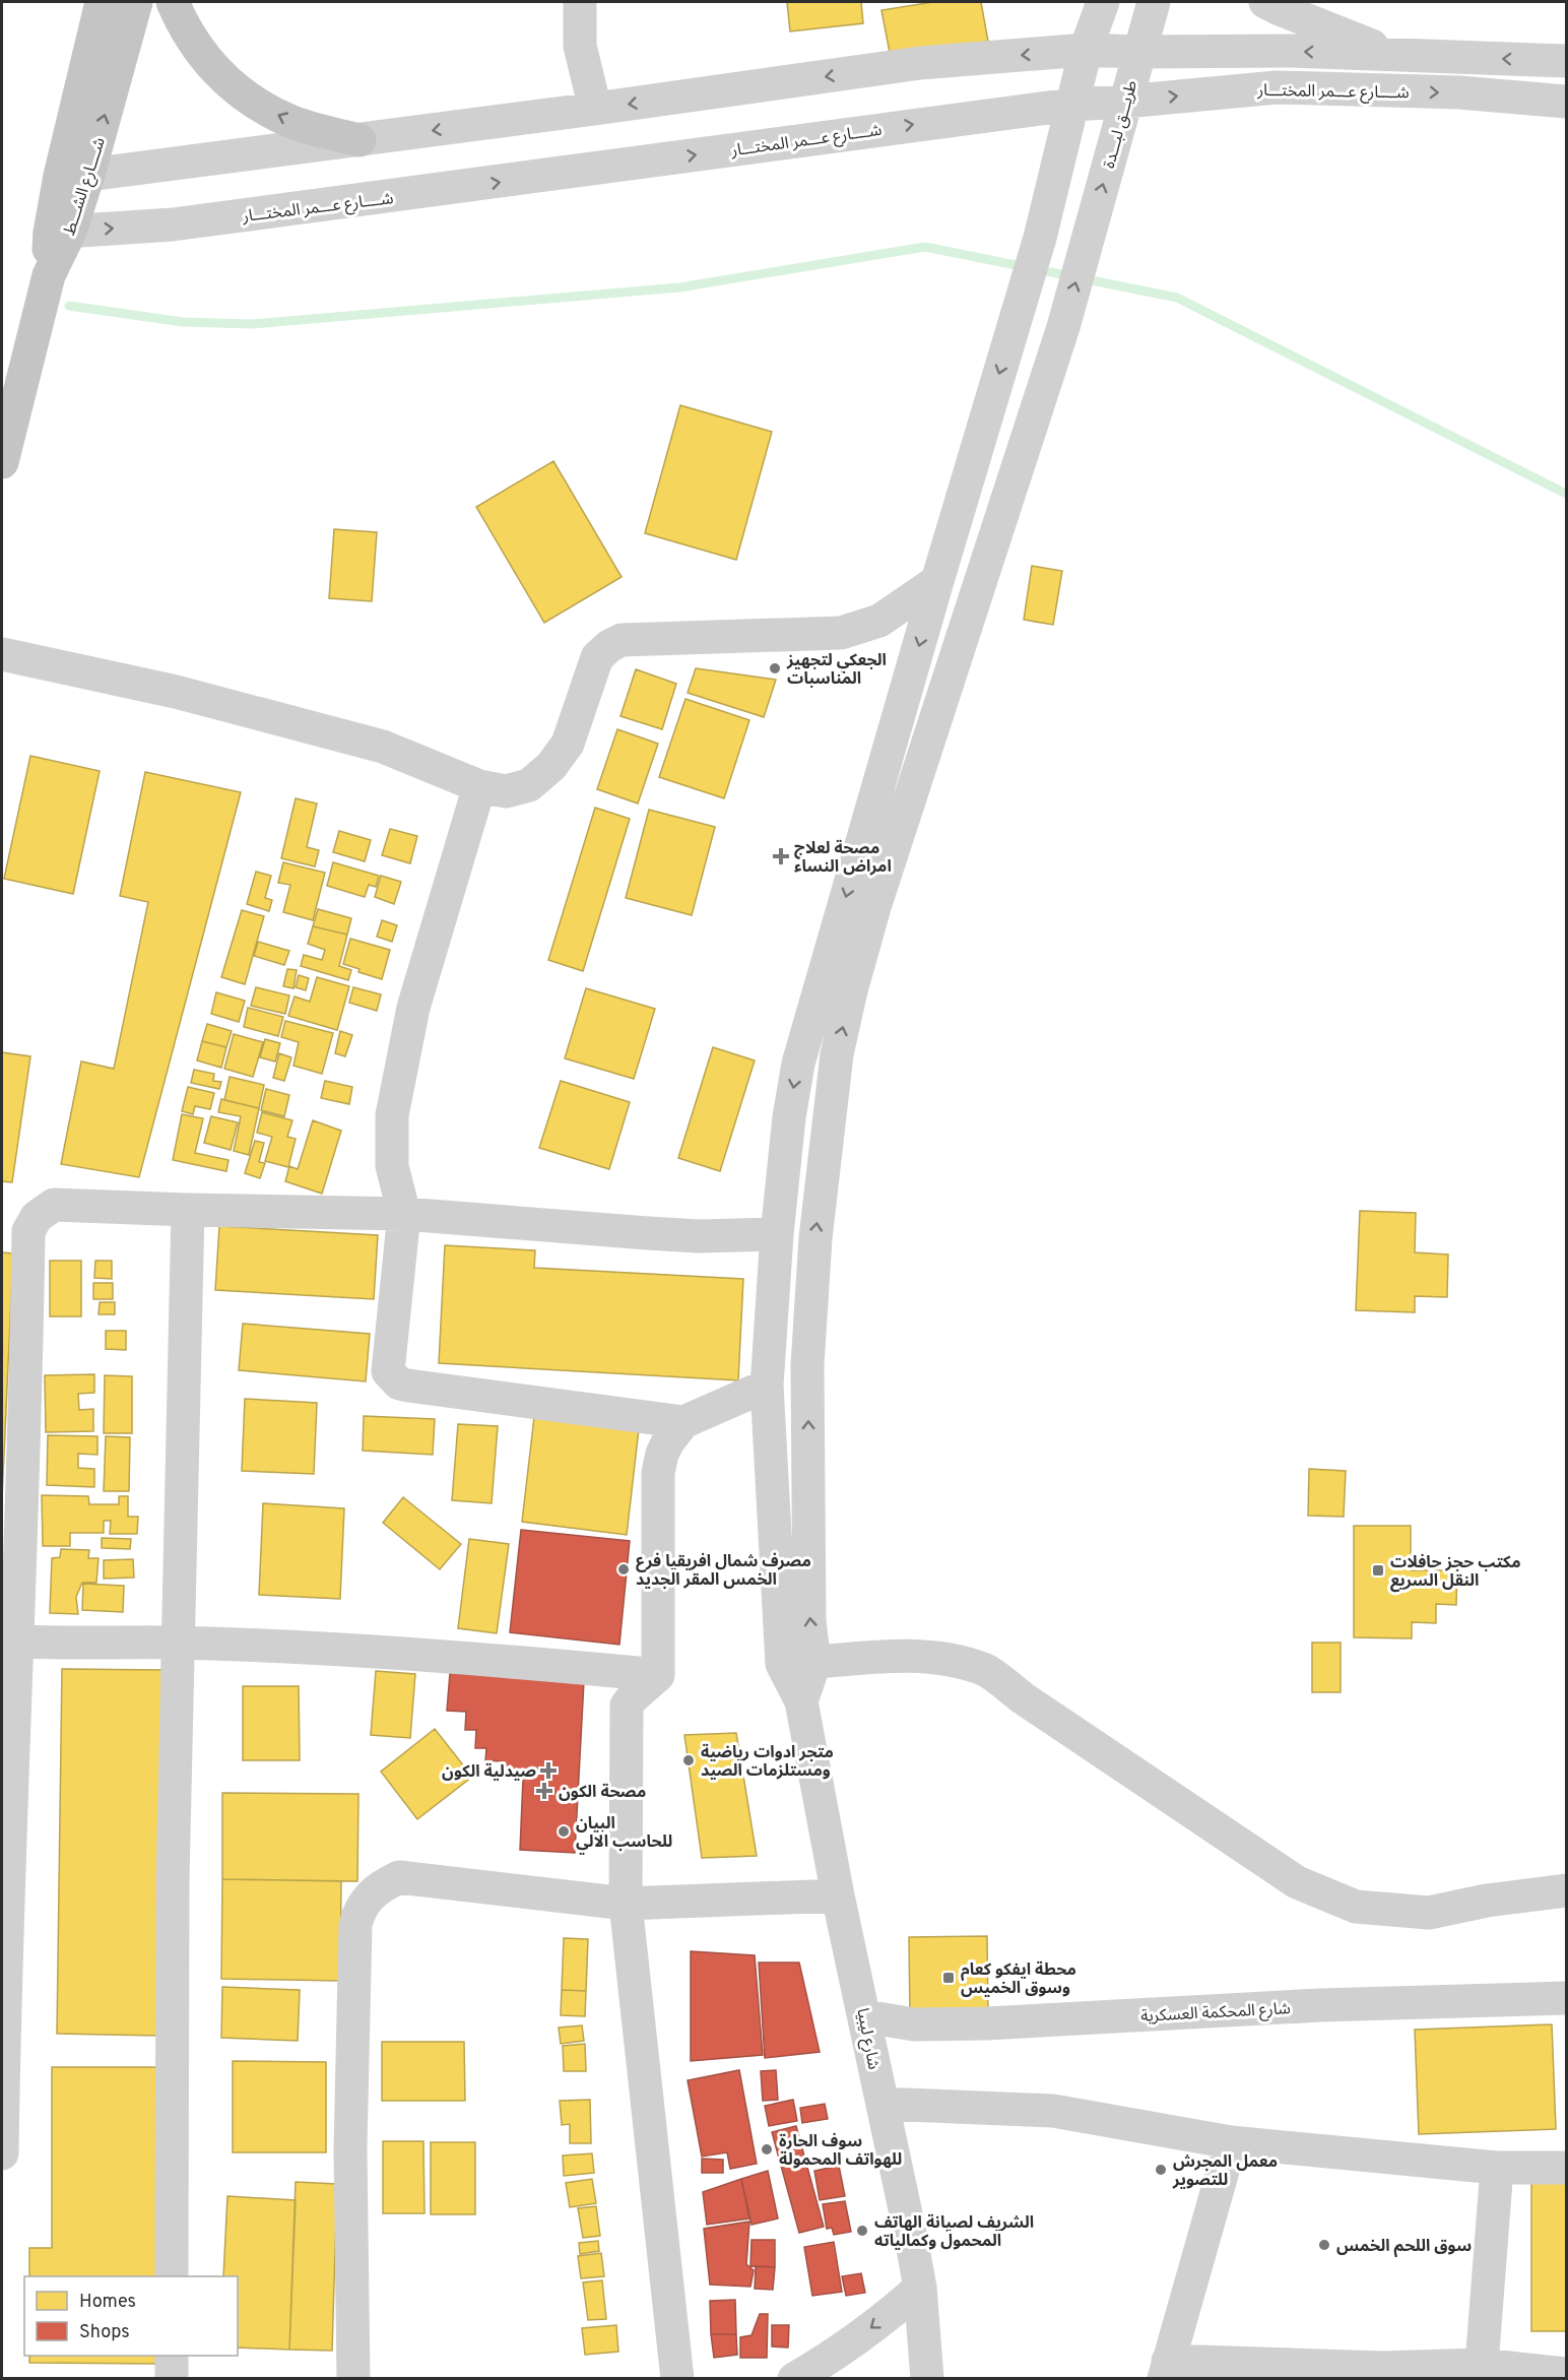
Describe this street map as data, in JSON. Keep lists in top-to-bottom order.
{
  "streets": {
    "main road": ["شــــارع الشـــط"],
    "street": [
      "شــــارع عـــمر المختـــار",
      "طريـــق لبـــدة",
      "شارع المحكمة العسكرية",
      "شارع ليبيا"
    ]
  },
  "crossings": [
    ["شــــارع عـــمر المختـــار", "طريـــق لبـــدة"],
    ["شــــارع عـــمر المختـــار", "شــــارع الشـــط"],
    ["طريـــق لبـــدة", "شارع ليبيا"],
    ["شارع المحكمة العسكرية", "شارع ليبيا"]
  ],
  "places": {
    "other": [
      "الجعكي لتجهيز المناسبات",
      "مصرف شمال افريقيا فرع الخمس المقر الجديد",
      "متجر ادوات رياضية ومستلزمات الصيد",
      "البيان للحاسب الالي",
      "سوف الحارة للهواتف المحمولة",
      "معمل المجرش للتصوير",
      "الشريف لصيانة الهاتف المحمول وكمالياته",
      "سوق اللحم الخمس"
    ],
    "health": ["مصحة لعلاج امراض النساء", "صيدلية الكون", "مصحة الكون"],
    "transit": ["مكتب حجز حافلات النقل السريع", "محطة ايفكو كعام وسوق الخميس"]
  },
  "legend": ["Homes", "Shops"]
}
